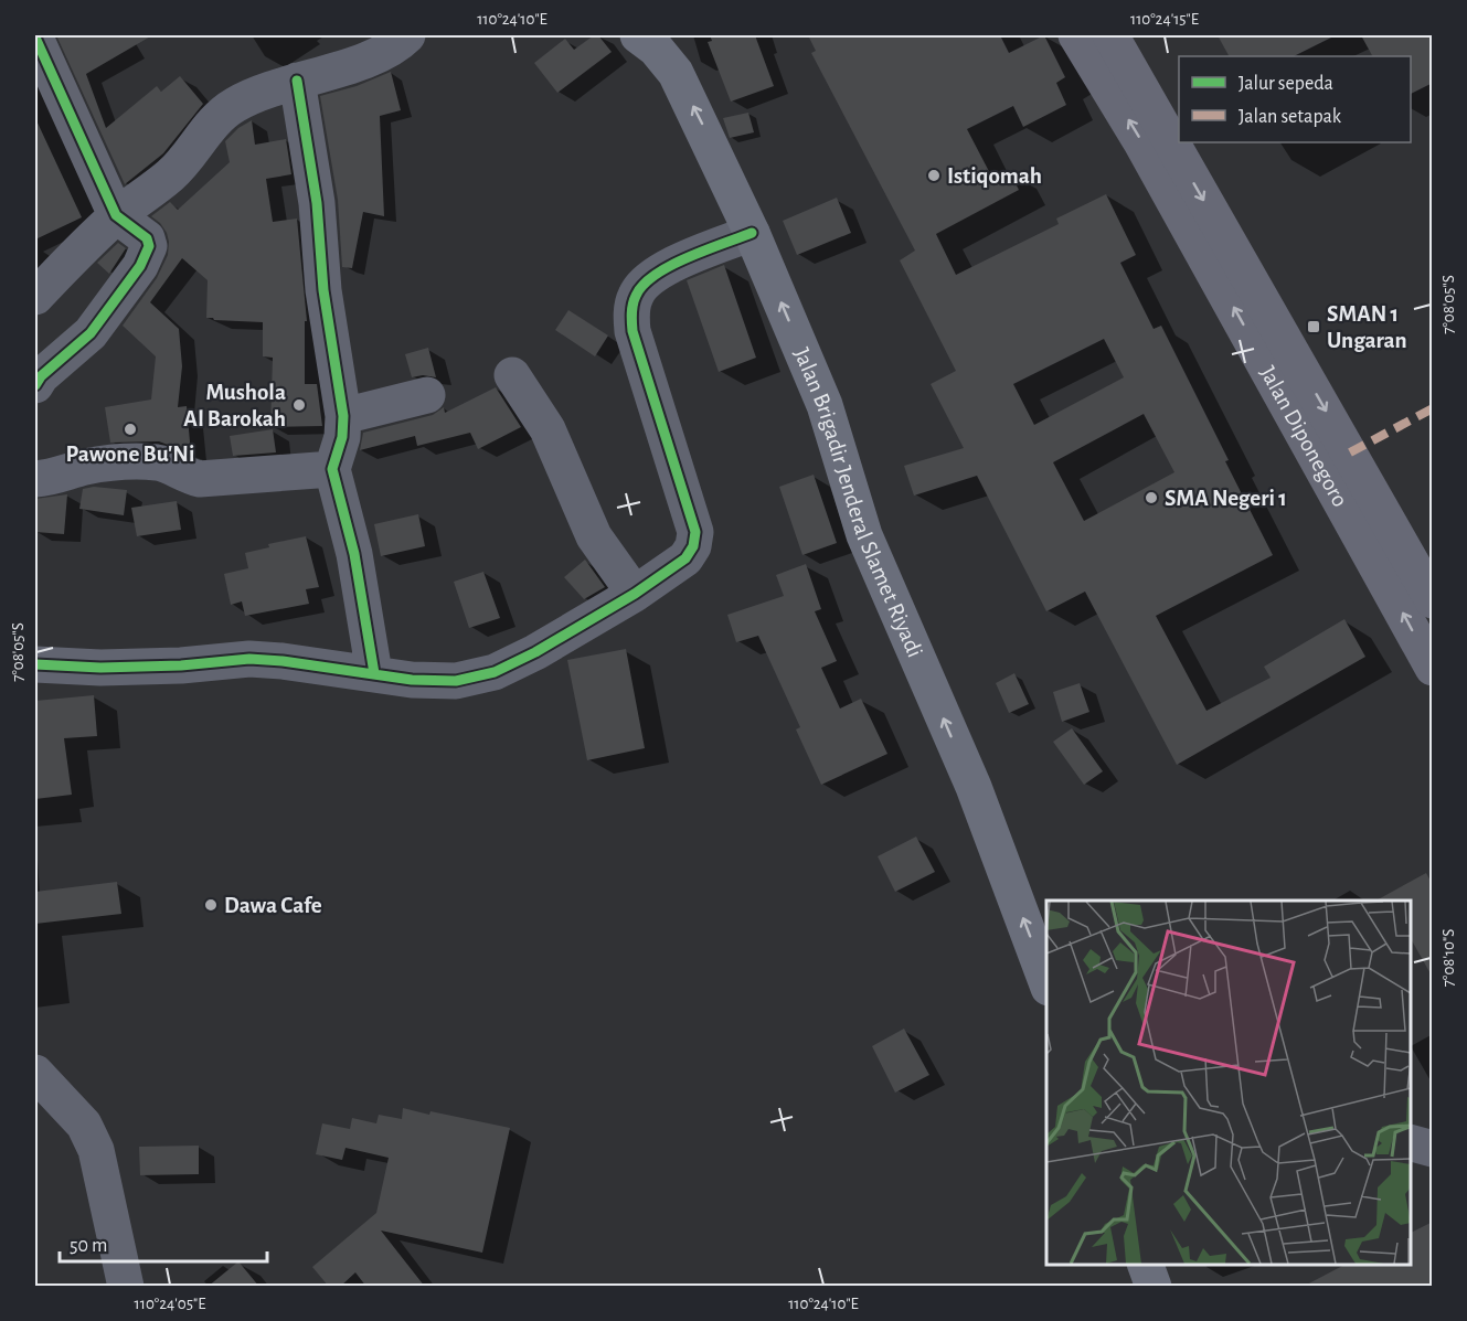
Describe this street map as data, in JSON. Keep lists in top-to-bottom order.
{
  "streets": {
    "highway": ["Jalan Diponegoro"],
    "main road": ["Jalan Brigadir Jenderal Slamet Riyadi"]
  },
  "one_way": ["Jalan Brigadir Jenderal Slamet Riyadi"],
  "places": {
    "other": [
      "Istiqomah",
      "Mushola Al Barokah",
      "Pawone Bu'Ni",
      "SMA Negeri 1",
      "Dawa Cafe"
    ],
    "transit": ["SMAN 1 Ungaran"]
  },
  "legend": ["Jalur sepeda", "Jalan setapak"],
  "scale_bar": "50 m",
  "coordinates": [
    "110°24'10\"E",
    "110°24'15\"E",
    "7°08'05\"S",
    "7°08'10\"S",
    "110°24'05\"E"
  ]
}
